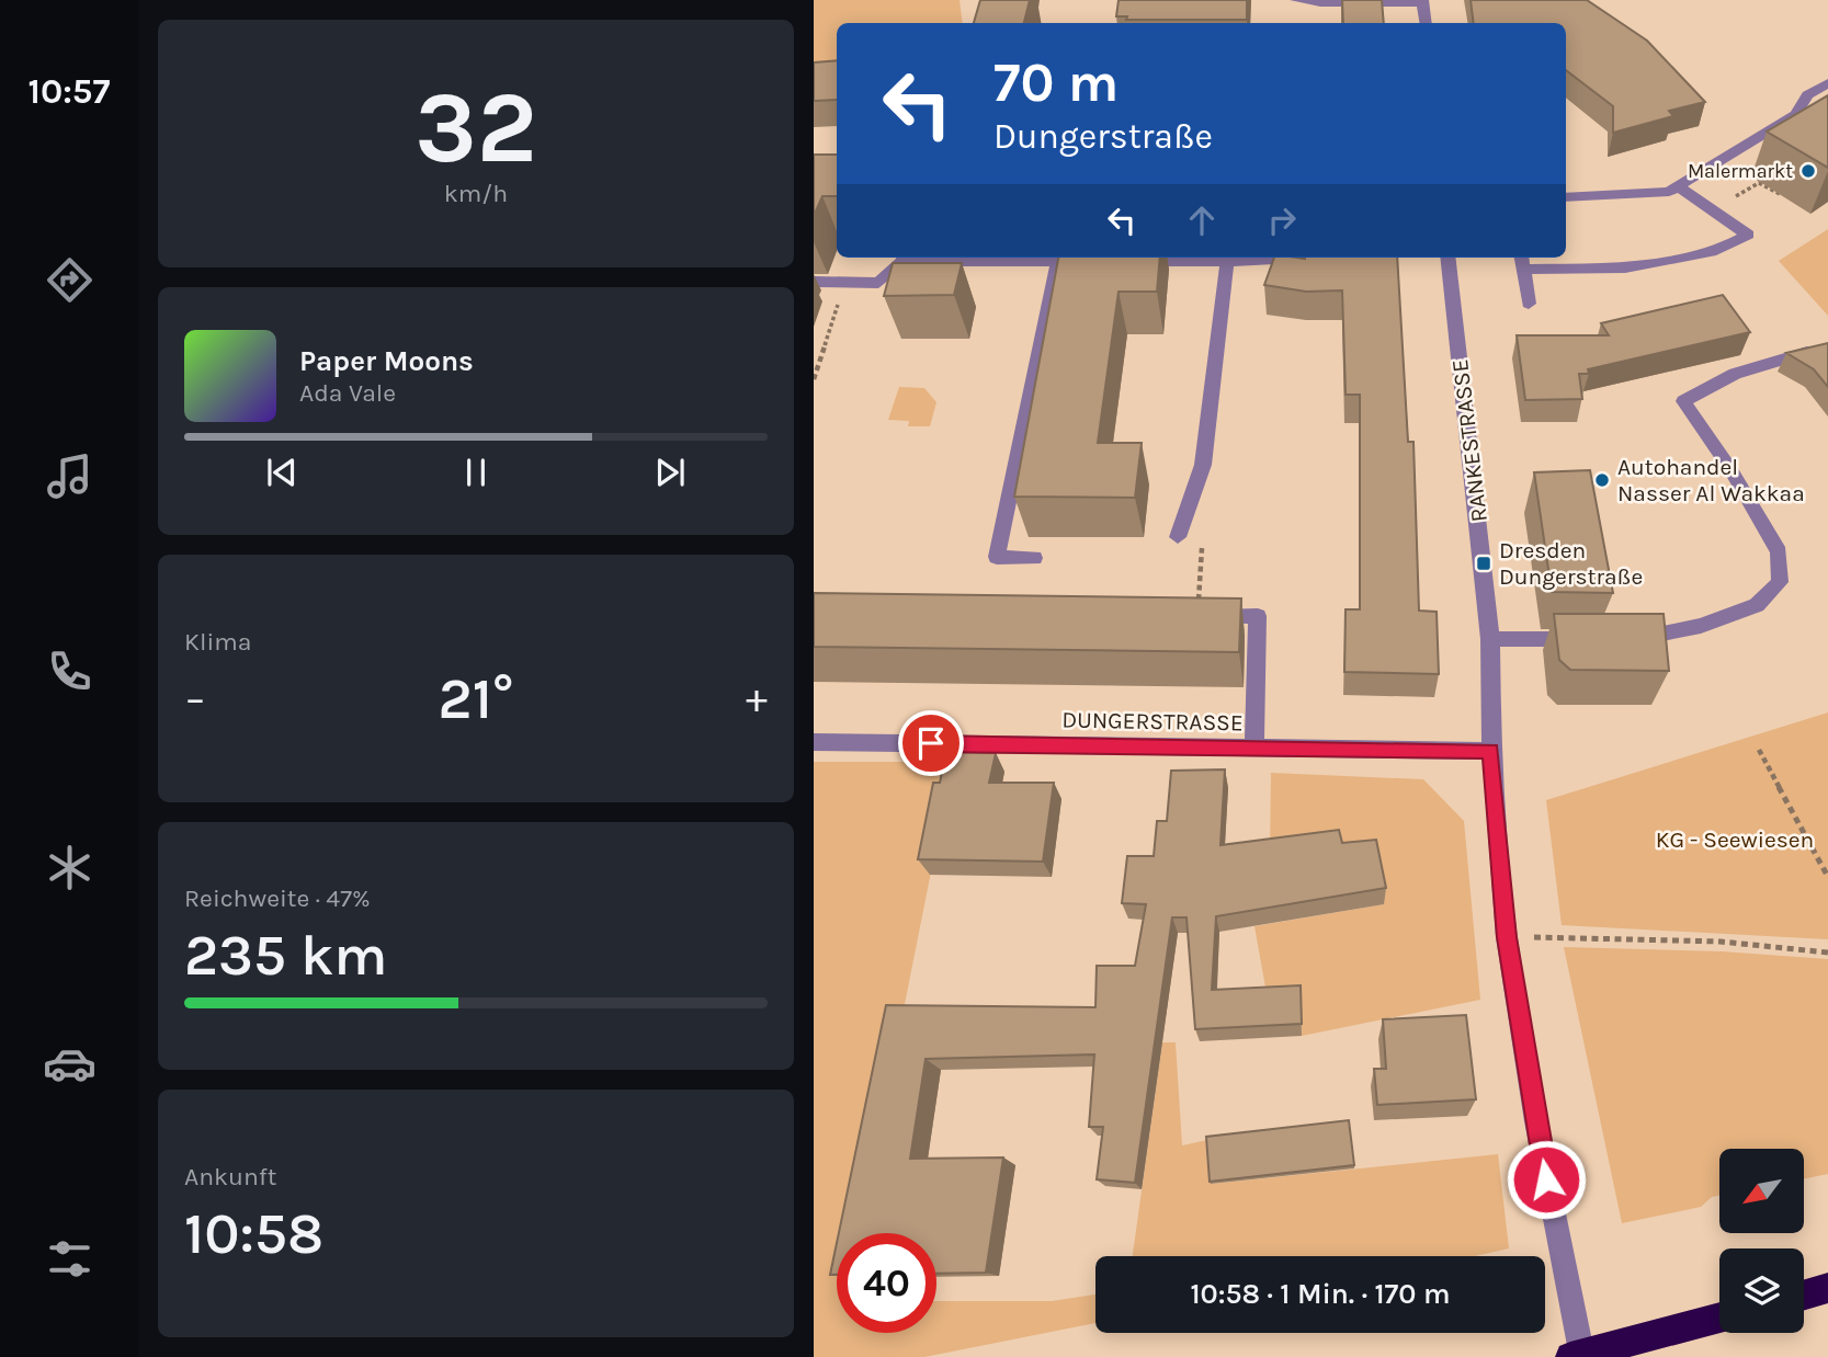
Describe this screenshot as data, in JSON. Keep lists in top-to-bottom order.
{
  "streets": {
    "street": ["RANKESTRASSE", "DUNGERSTRASSE"]
  },
  "crossings": [
    ["RANKESTRASSE", "DUNGERSTRASSE"]
  ],
  "parks": ["KG - Seewiesen"],
  "places": {
    "other": ["Malermarkt", "Autohandel Nasser Al Wakkaa"],
    "transit": ["Dresden Dungerstraße"]
  },
  "north": "bottom left",
  "page": {
    "tabs": "10:57",
    "tile": [
      ["32", "km/h"],
      "Klima",
      ["Reichweite · 47%", "235 km"],
      ["Ankunft", "10:58"]
    ],
    "turn": ["70 m", "Dungerstraße"],
    "song": ["Paper Moons", "Ada Vale"],
    "heat": ["−", "21°", "+"],
    "limit": "40",
    "trip": "10:58 · 1 Min. · 170 m"
  }
}
